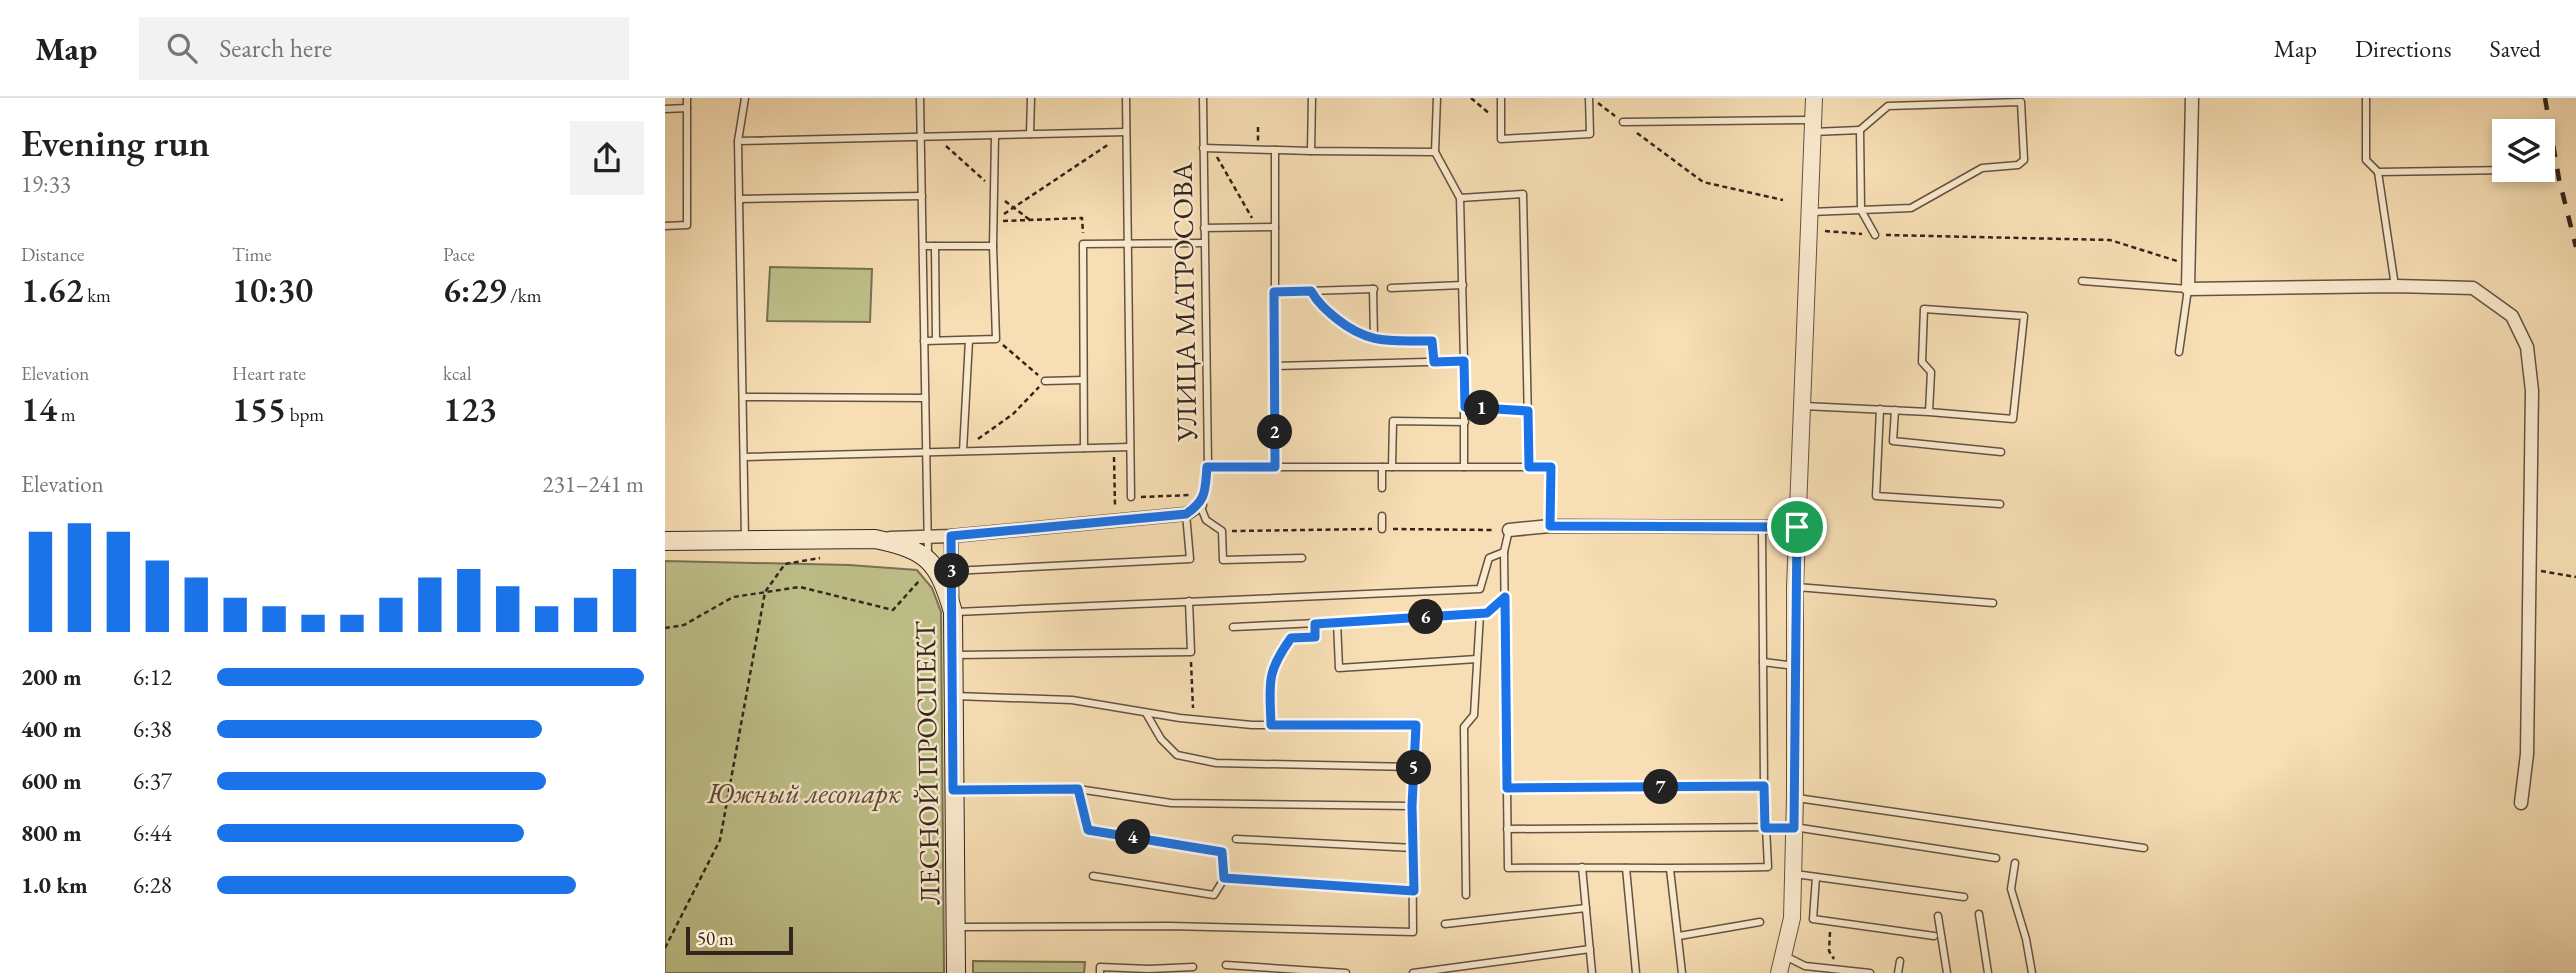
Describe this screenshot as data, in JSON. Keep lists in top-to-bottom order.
{
  "streets": {
    "main road": ["ЛЕСНОЙ ПРОСПЕКТ"],
    "lane": ["УЛИЦА МАТРОСОВА"]
  },
  "parks": ["Южный лесопарк"],
  "scale_bar": "50 m",
  "page": {
    "header": "Map",
    "search": "Search here",
    "nav": ["Map", "Directions", "Saved"],
    "heading": ["Evening run", "19:33"],
    "stats": [
      ["Distance", "1.62 km"],
      ["Time", "10:30"],
      ["Pace", "6:29 /km"],
      ["Elevation", "14 m"],
      ["Heart rate", "155 bpm"],
      ["kcal", "123"]
    ],
    "pins": [
      "1",
      "2",
      "3",
      "6",
      "5",
      "7",
      "4"
    ],
    "chart": ["Elevation", "231–241 m"],
    "list": [
      {
        "name": "200 m",
        "note": "6:12"
      },
      {
        "name": "400 m",
        "note": "6:38"
      },
      {
        "name": "600 m",
        "note": "6:37"
      },
      {
        "name": "800 m",
        "note": "6:44"
      },
      {
        "name": "1.0 km",
        "note": "6:28"
      }
    ],
    "scale": "50 m"
  }
}
